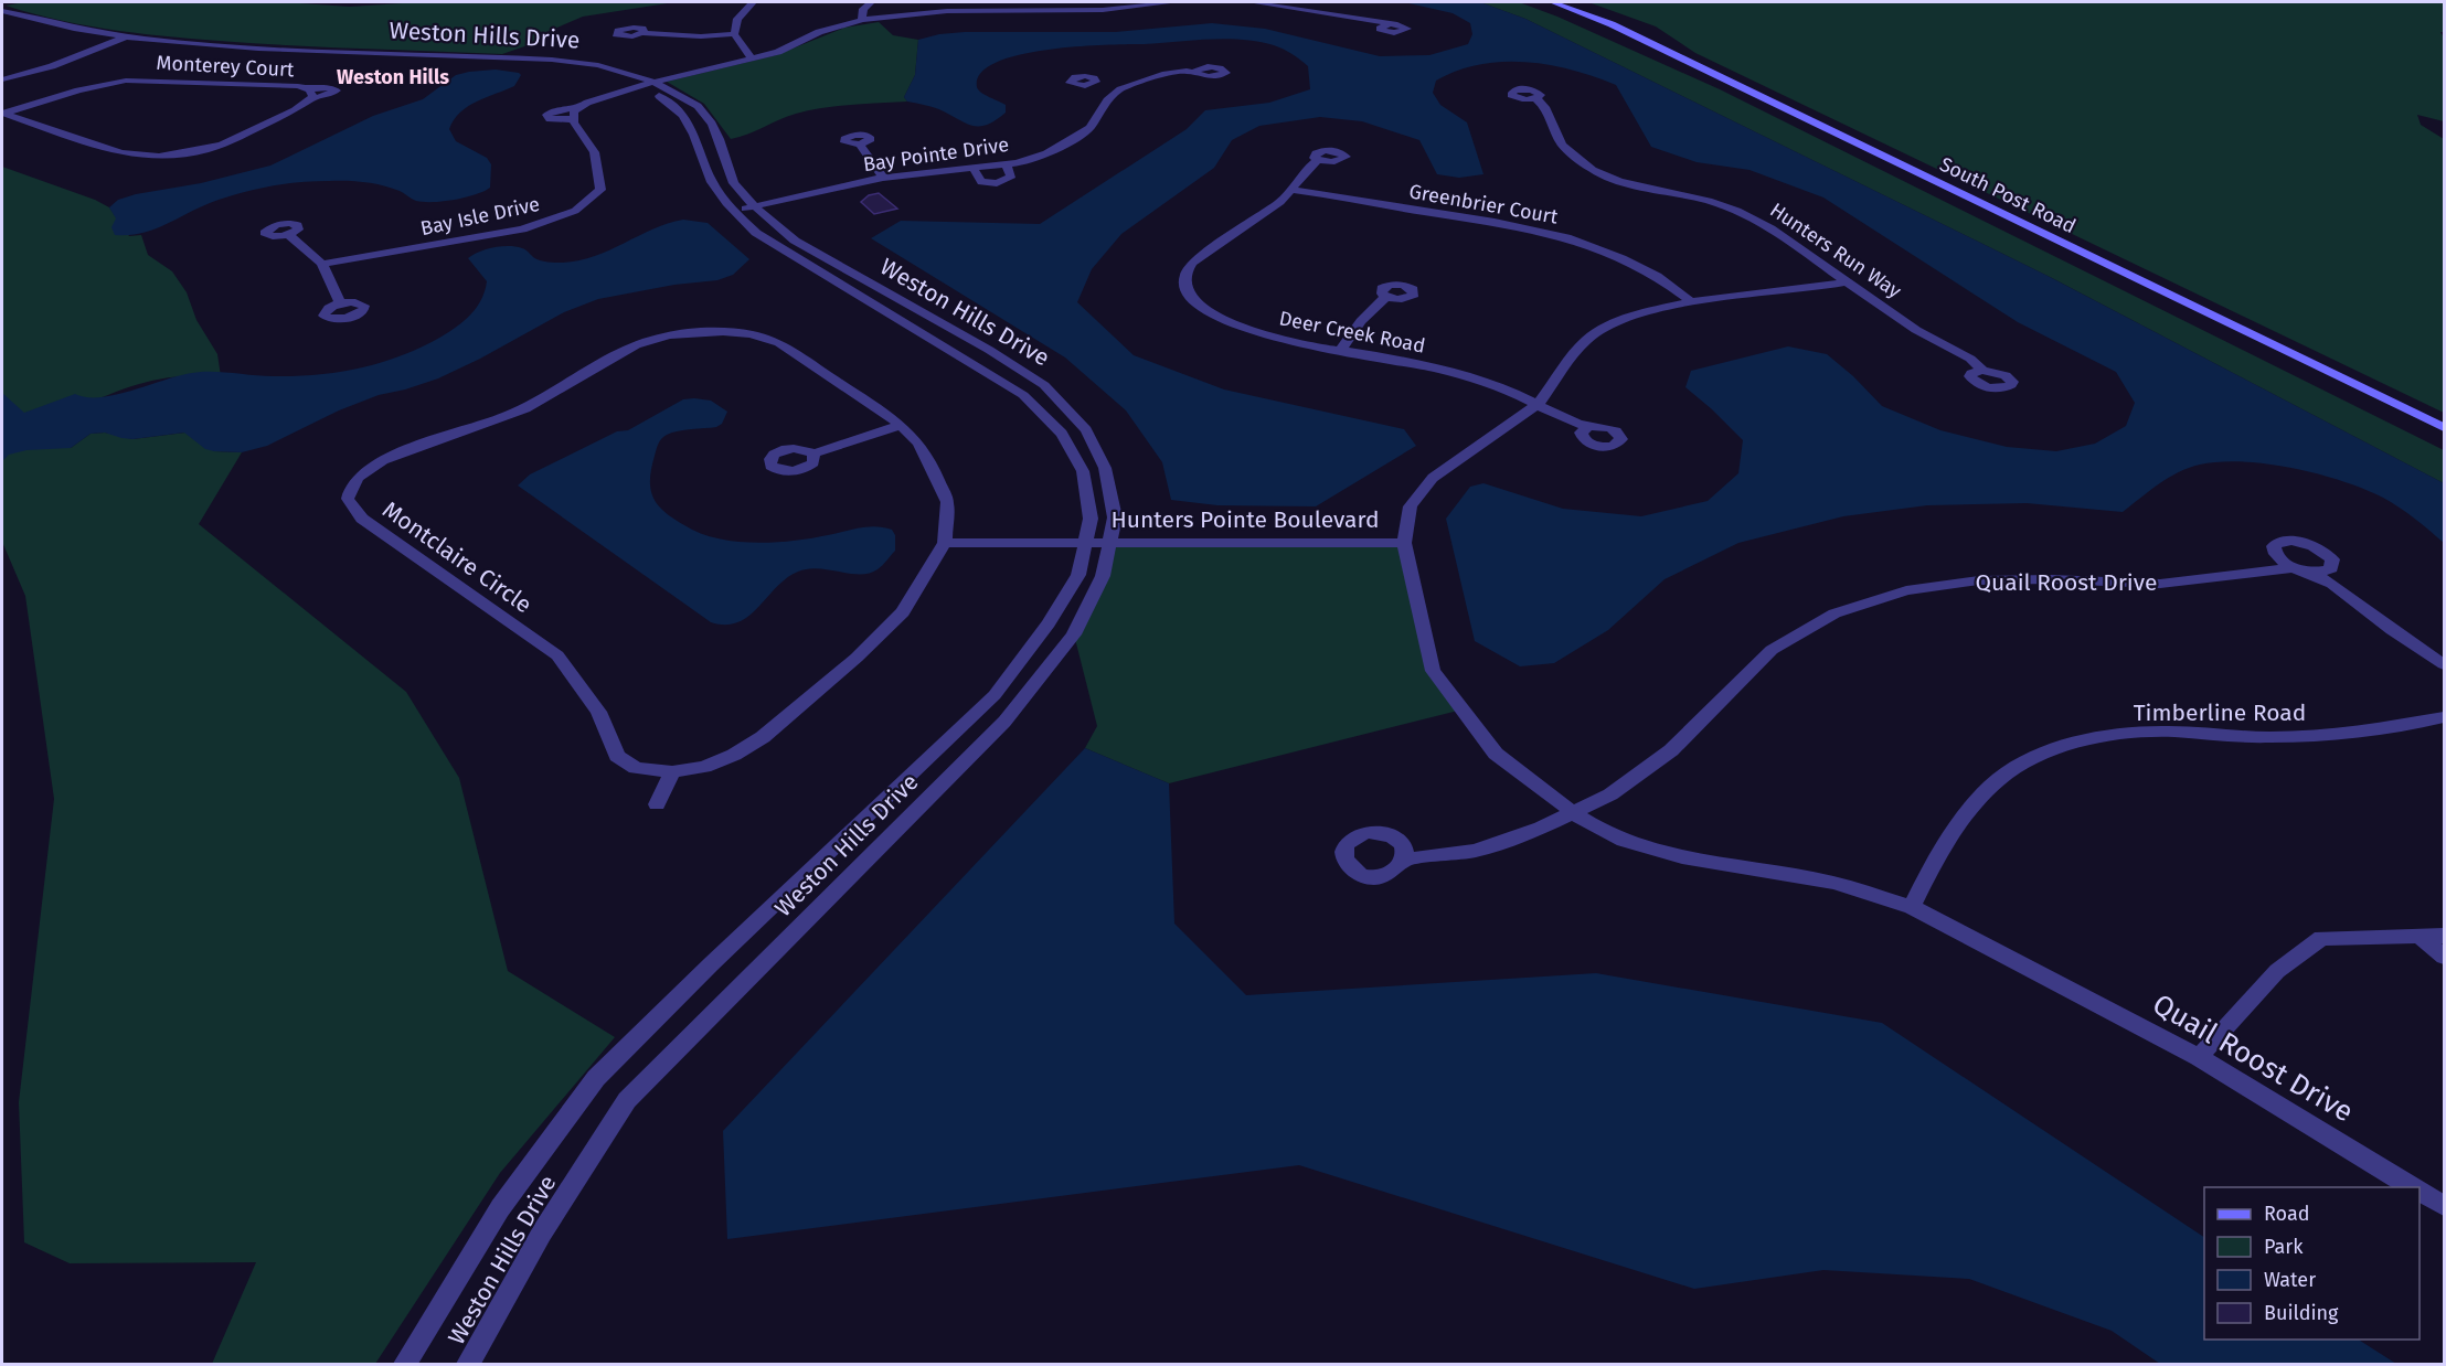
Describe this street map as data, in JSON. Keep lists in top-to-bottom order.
{
  "streets": {
    "street": [
      "Weston Hills Drive",
      "Monterey Court",
      "Bay Pointe Drive",
      "South Post Road",
      "Greenbrier Court",
      "Bay Isle Drive",
      "Hunters Run Way",
      "Deer Creek Road",
      "Hunters Pointe Boulevard",
      "Montclaire Circle",
      "Quail Roost Drive",
      "Timberline Road"
    ]
  },
  "crossings": [
    ["Weston Hills Drive", "Bay Pointe Drive"],
    ["Weston Hills Drive", "Bay Isle Drive"],
    ["Weston Hills Drive", "Hunters Pointe Boulevard"],
    ["Greenbrier Court", "Deer Creek Road"],
    ["Greenbrier Court", "Quail Roost Drive"],
    ["Hunters Run Way", "Quail Roost Drive"],
    ["Deer Creek Road", "Quail Roost Drive"],
    ["Hunters Pointe Boulevard", "Montclaire Circle"],
    ["Hunters Pointe Boulevard", "Quail Roost Drive"],
    ["Quail Roost Drive", "Timberline Road"]
  ],
  "districts": ["Weston Hills"],
  "legend": [
    "Road",
    "Park",
    "Water",
    "Building"
  ]
}
